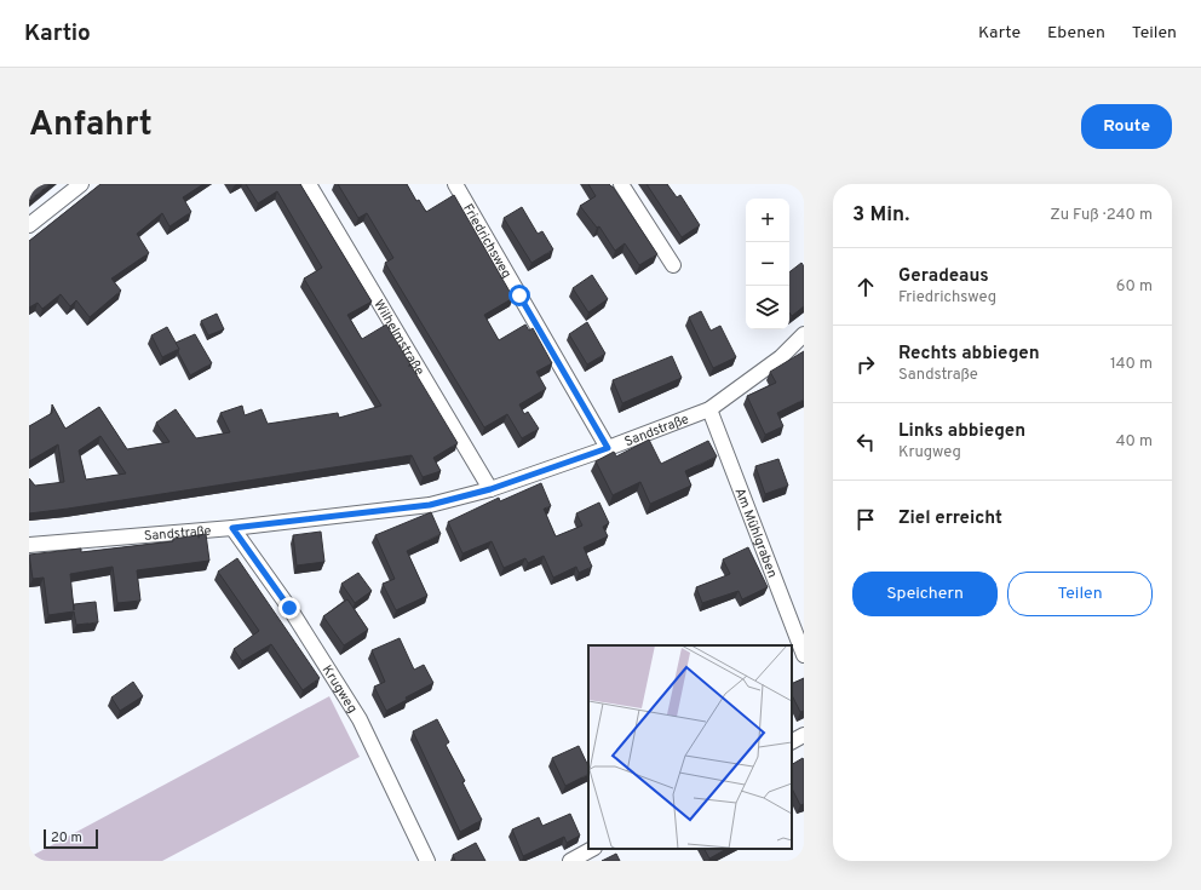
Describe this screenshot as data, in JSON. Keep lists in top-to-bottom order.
{
  "streets": {
    "street": [
      "Friedrichsweg",
      "Wilhelmstraße",
      "Sandstraße",
      "Am Mühlgraben",
      "Krugweg"
    ]
  },
  "crossings": [
    ["Friedrichsweg", "Sandstraße"],
    ["Wilhelmstraße", "Sandstraße"],
    ["Sandstraße", "Am Mühlgraben"],
    ["Sandstraße", "Krugweg"]
  ],
  "scale_bar": "20 m",
  "page": {
    "header": "Kartio",
    "nav": ["Karte", "Ebenen", "Teilen"],
    "title": "Anfahrt",
    "buttons": [
      "Route",
      ["Speichern", "Teilen"]
    ],
    "heading": ["3 Min.", "Zu Fuß · 240 m"],
    "map_buttons": ["+", "−"],
    "list": [
      ["Geradeaus", "Friedrichsweg", "60 m"],
      ["Rechts abbiegen", "Sandstraße", "140 m"],
      ["Links abbiegen", "Krugweg", "40 m"],
      "Ziel erreicht"
    ],
    "scale": "20 m"
  }
}
